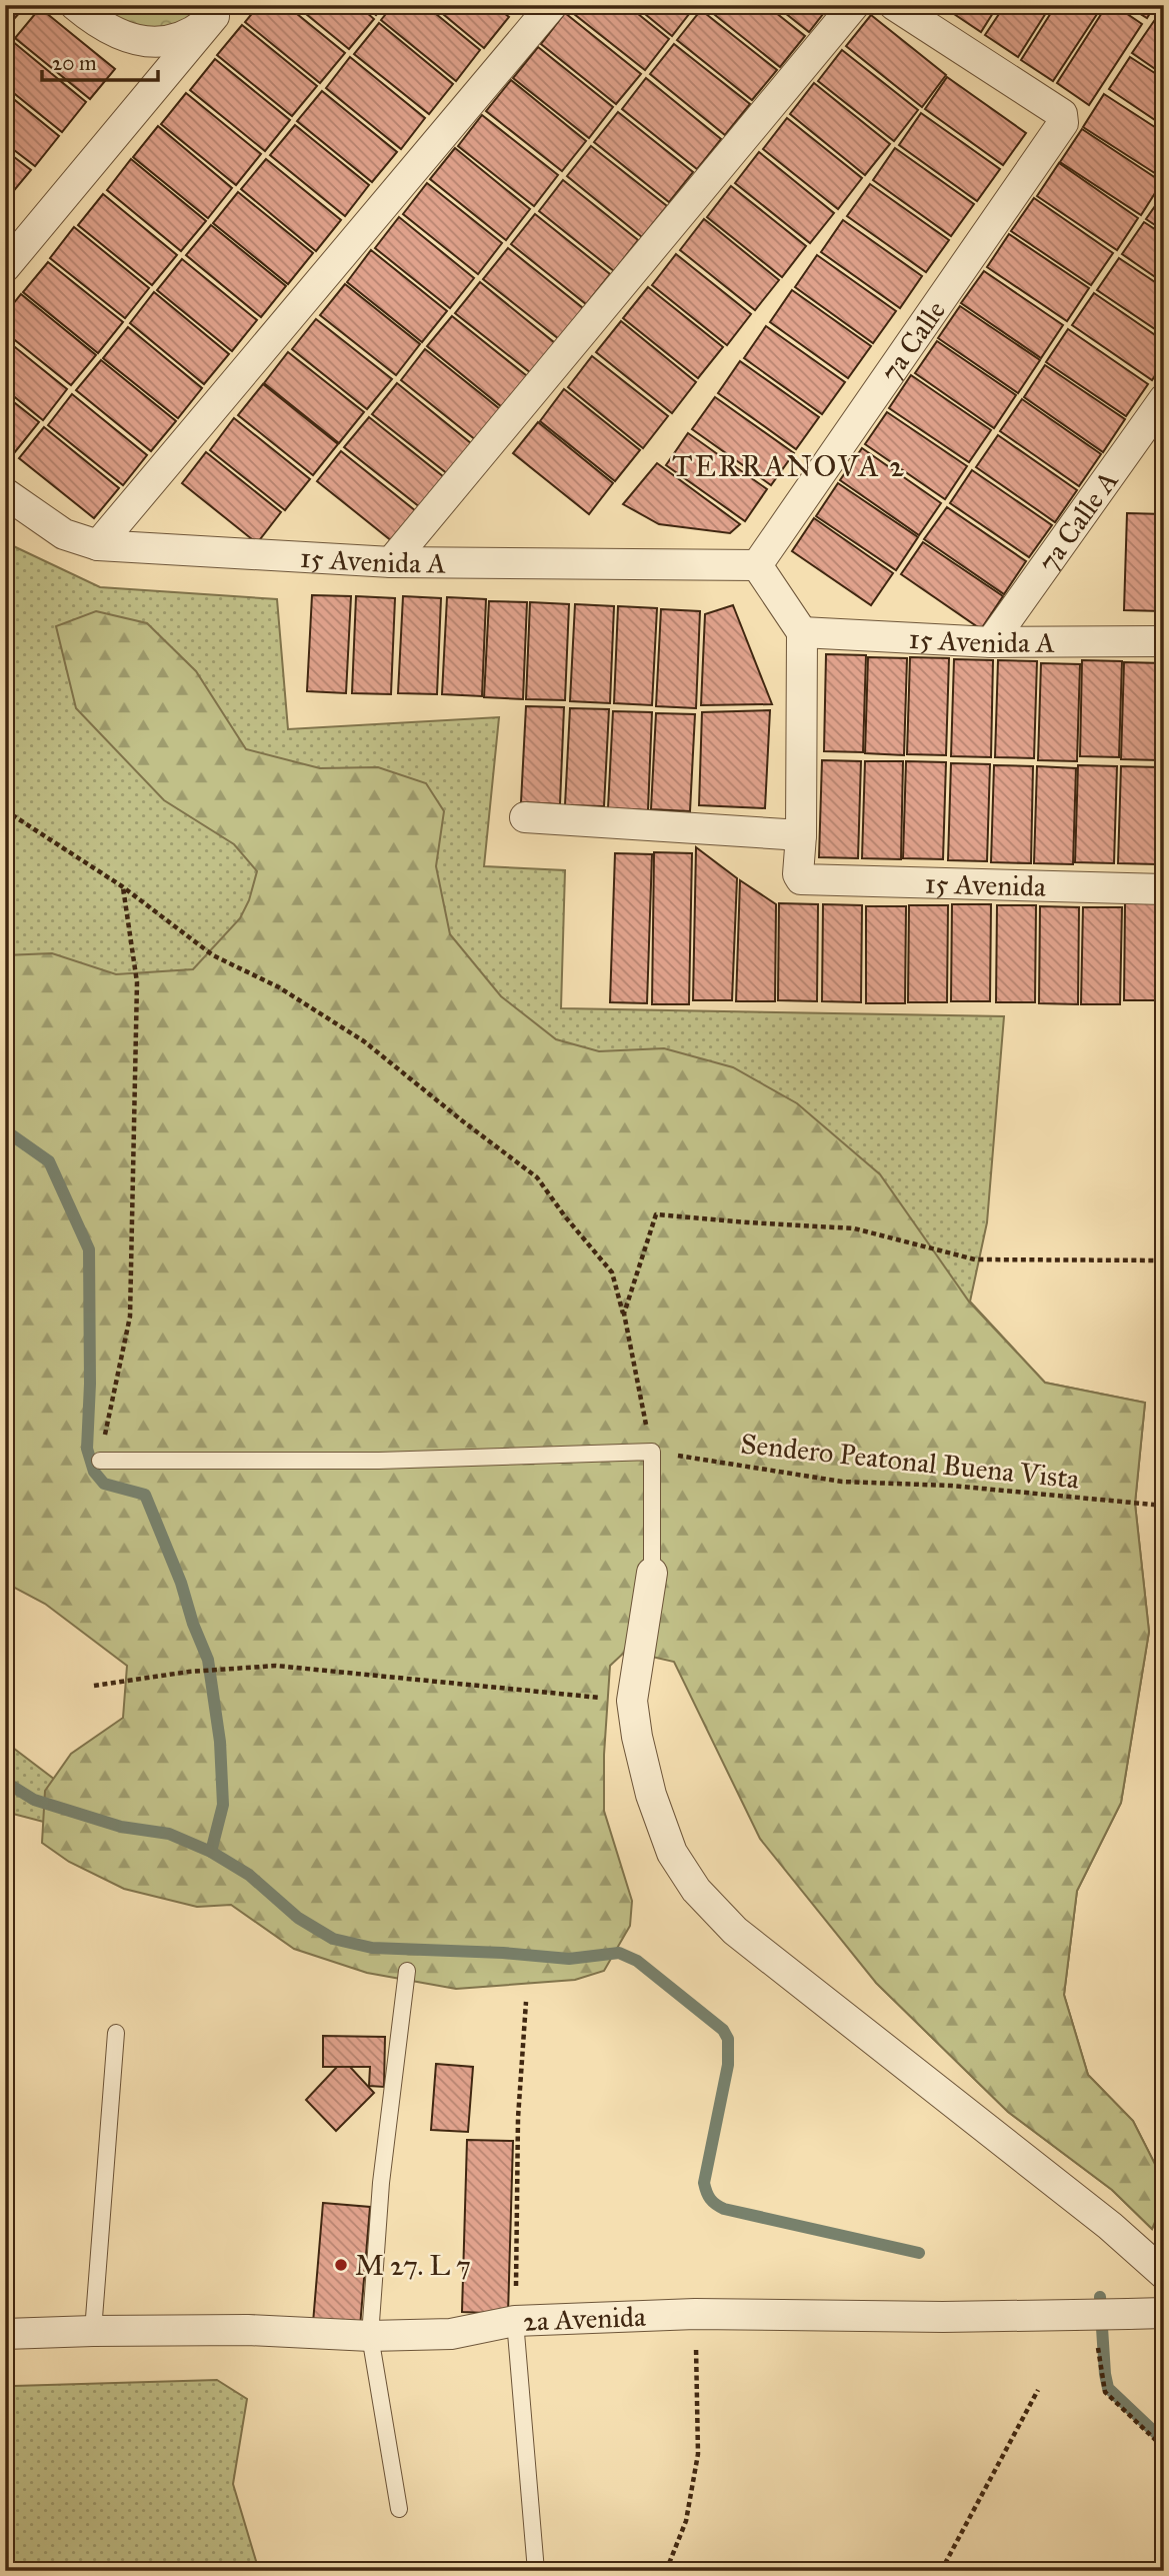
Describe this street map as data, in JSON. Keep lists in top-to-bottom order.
{
  "streets": {
    "street": [
      "7a Calle",
      "7a Calle A",
      "15 Avenida A",
      "15 Avenida",
      "2a Avenida"
    ],
    "path": ["Sendero Peatonal Buena Vista"]
  },
  "crossings": [
    ["7a Calle", "15 Avenida A"],
    ["7a Calle A", "15 Avenida A"]
  ],
  "districts": ["TERRANOVA 2"],
  "places": ["M 27. L 7"],
  "scale_bar": "20 m"
}
